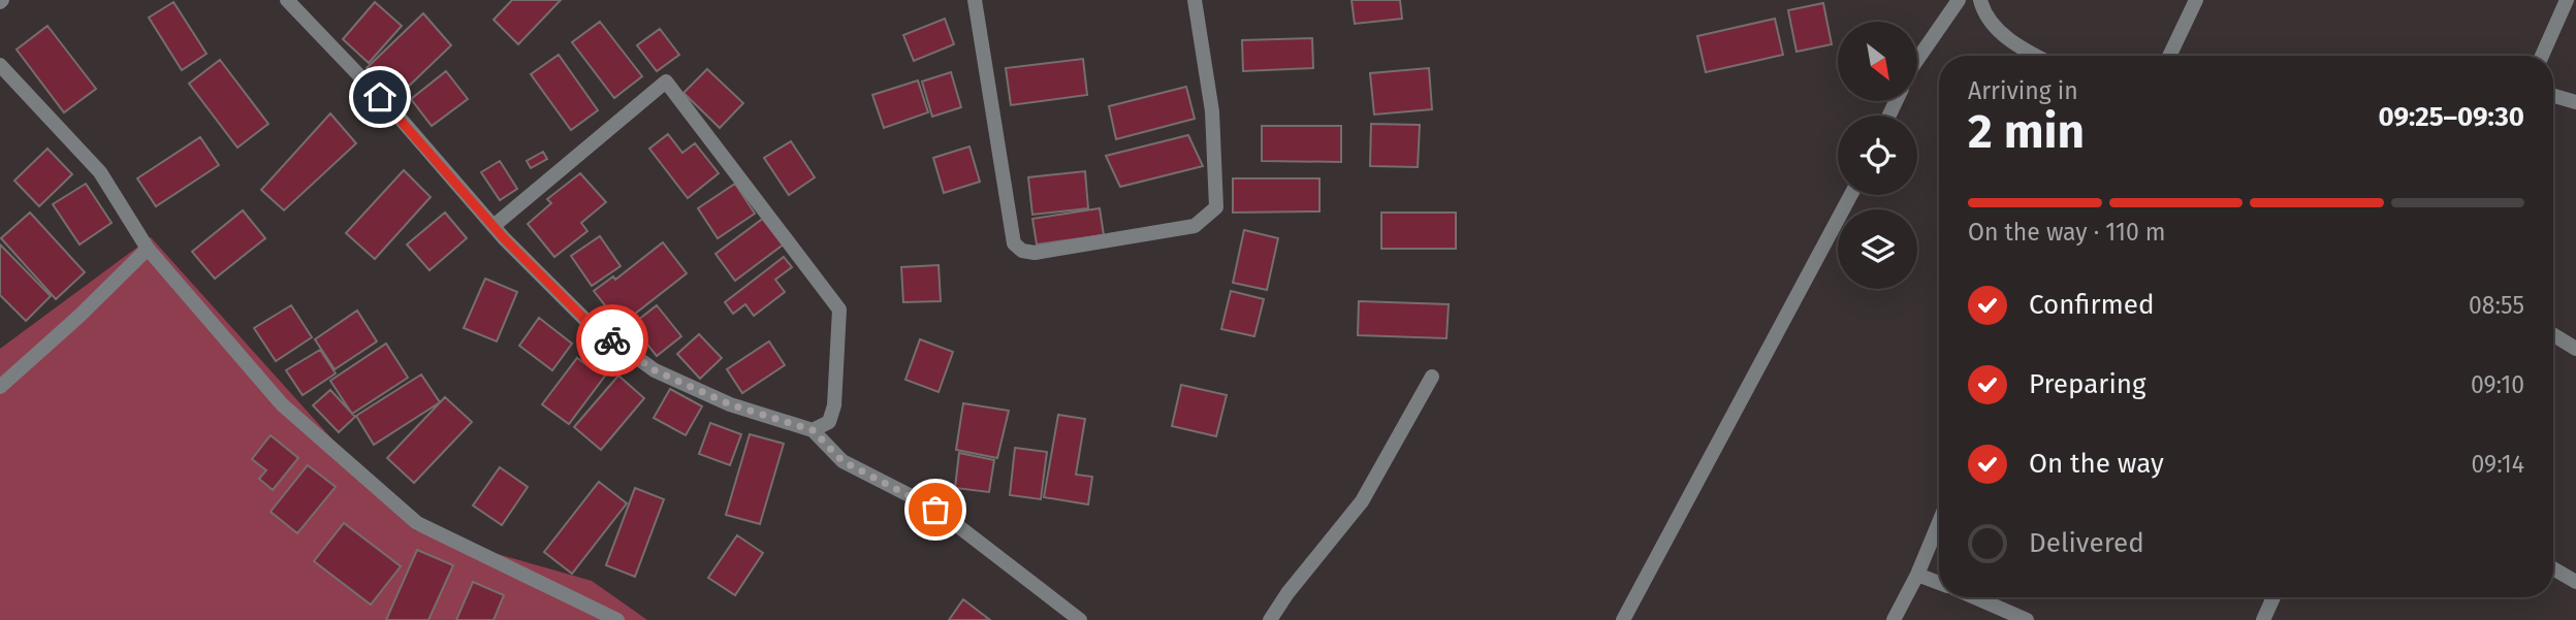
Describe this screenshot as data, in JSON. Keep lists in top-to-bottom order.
{
  "north": "bottom right",
  "page": {
    "heading": ["2 min", "Arriving in", "09:25–09:30"],
    "bar": "On the way · 110 m",
    "list": [
      ["Confirmed", "08:55"],
      ["Preparing", "09:10"],
      ["On the way", "09:14"],
      "Delivered"
    ]
  }
}
